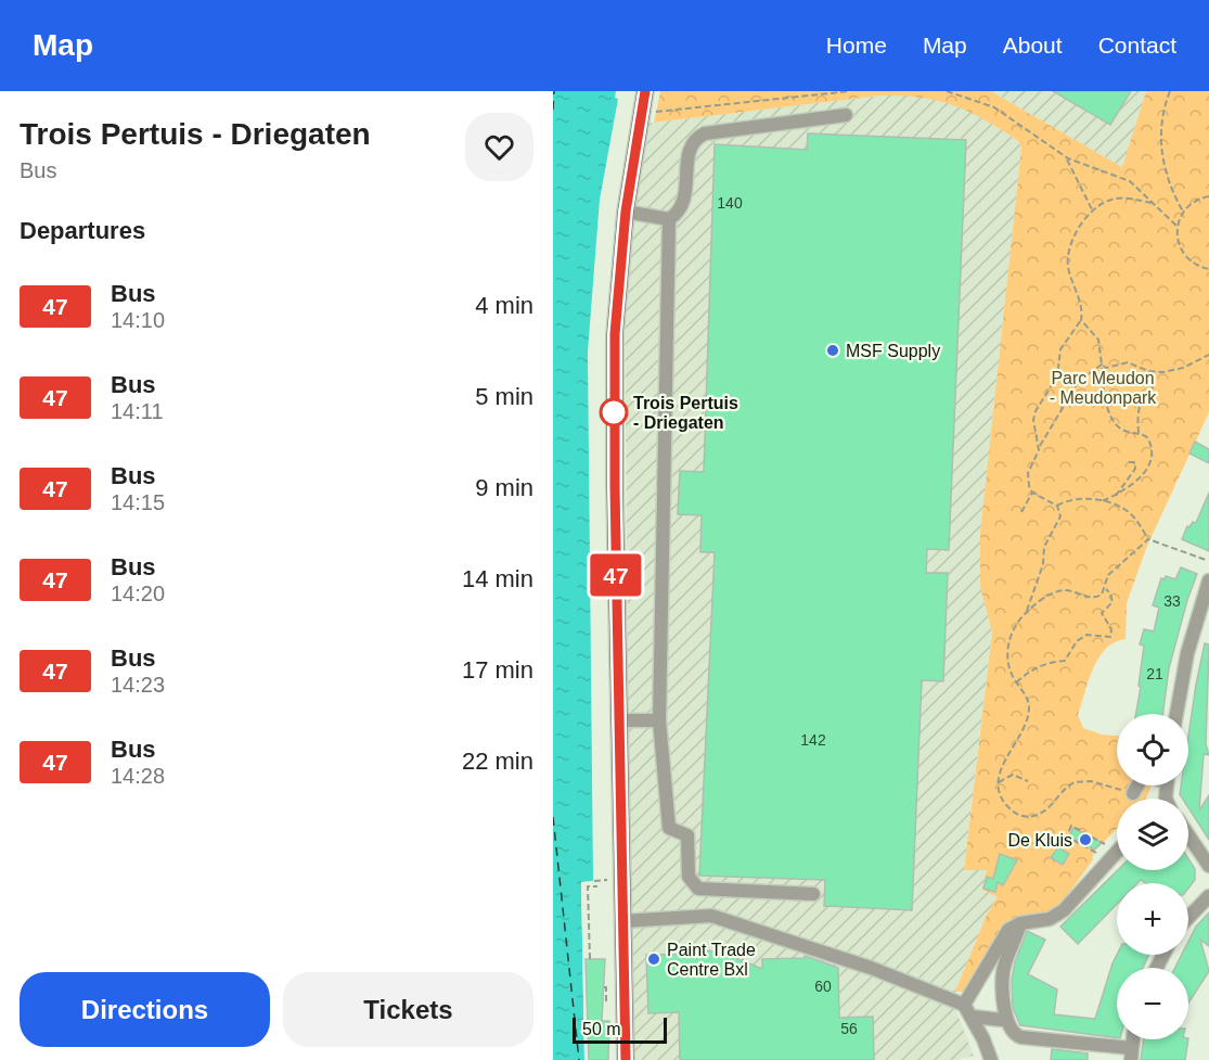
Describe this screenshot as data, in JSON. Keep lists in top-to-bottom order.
{
  "parks": ["Parc Meudon - Meudonpark"],
  "places": [
    "MSF Supply",
    "Trois Pertuis - Driegaten",
    "De Kluis",
    "Paint Trade Centre Bxl"
  ],
  "lines": ["bus line 47"],
  "house_numbers": [
    "140",
    "33",
    "21",
    "142",
    "60",
    "56"
  ],
  "scale_bar": "50 m",
  "page": {
    "header": "Map",
    "nav": [
      "Home",
      "Map",
      "About",
      "Contact"
    ],
    "heading": [
      ["Trois Pertuis - Driegaten", "Bus"],
      "Departures"
    ],
    "on_map": "47",
    "list": [
      {
        "mark": "47",
        "name": "Bus",
        "note": "14:10",
        "value": "4 min"
      },
      {
        "mark": "47",
        "name": "Bus",
        "note": "14:11",
        "value": "5 min"
      },
      {
        "mark": "47",
        "name": "Bus",
        "note": "14:15",
        "value": "9 min"
      },
      {
        "mark": "47",
        "name": "Bus",
        "note": "14:20",
        "value": "14 min"
      },
      {
        "mark": "47",
        "name": "Bus",
        "note": "14:23",
        "value": "17 min"
      },
      {
        "mark": "47",
        "name": "Bus",
        "note": "14:28",
        "value": "22 min"
      }
    ],
    "map_buttons": ["+", "−"],
    "buttons": ["Directions", "Tickets"],
    "scale": "50 m"
  }
}
